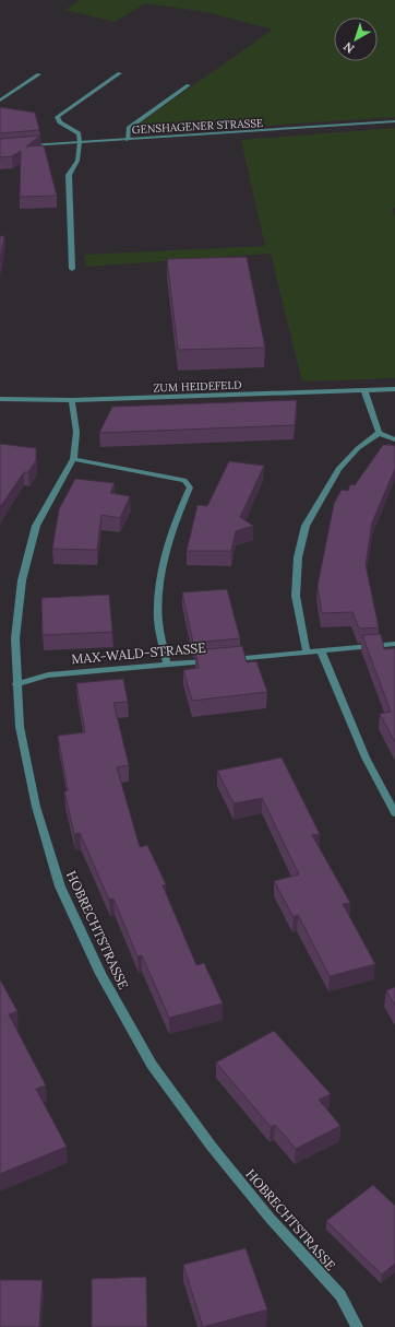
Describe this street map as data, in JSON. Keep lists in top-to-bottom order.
{
  "streets": {
    "street": [
      "GENSHAGENER STRASSE",
      "ZUM HEIDEFELD",
      "MAX-WALD-STRASSE",
      "HOBRECHTSTRASSE"
    ]
  },
  "crossings": [
    ["ZUM HEIDEFELD", "HOBRECHTSTRASSE"],
    ["MAX-WALD-STRASSE", "HOBRECHTSTRASSE"]
  ],
  "north": "bottom left"
}
